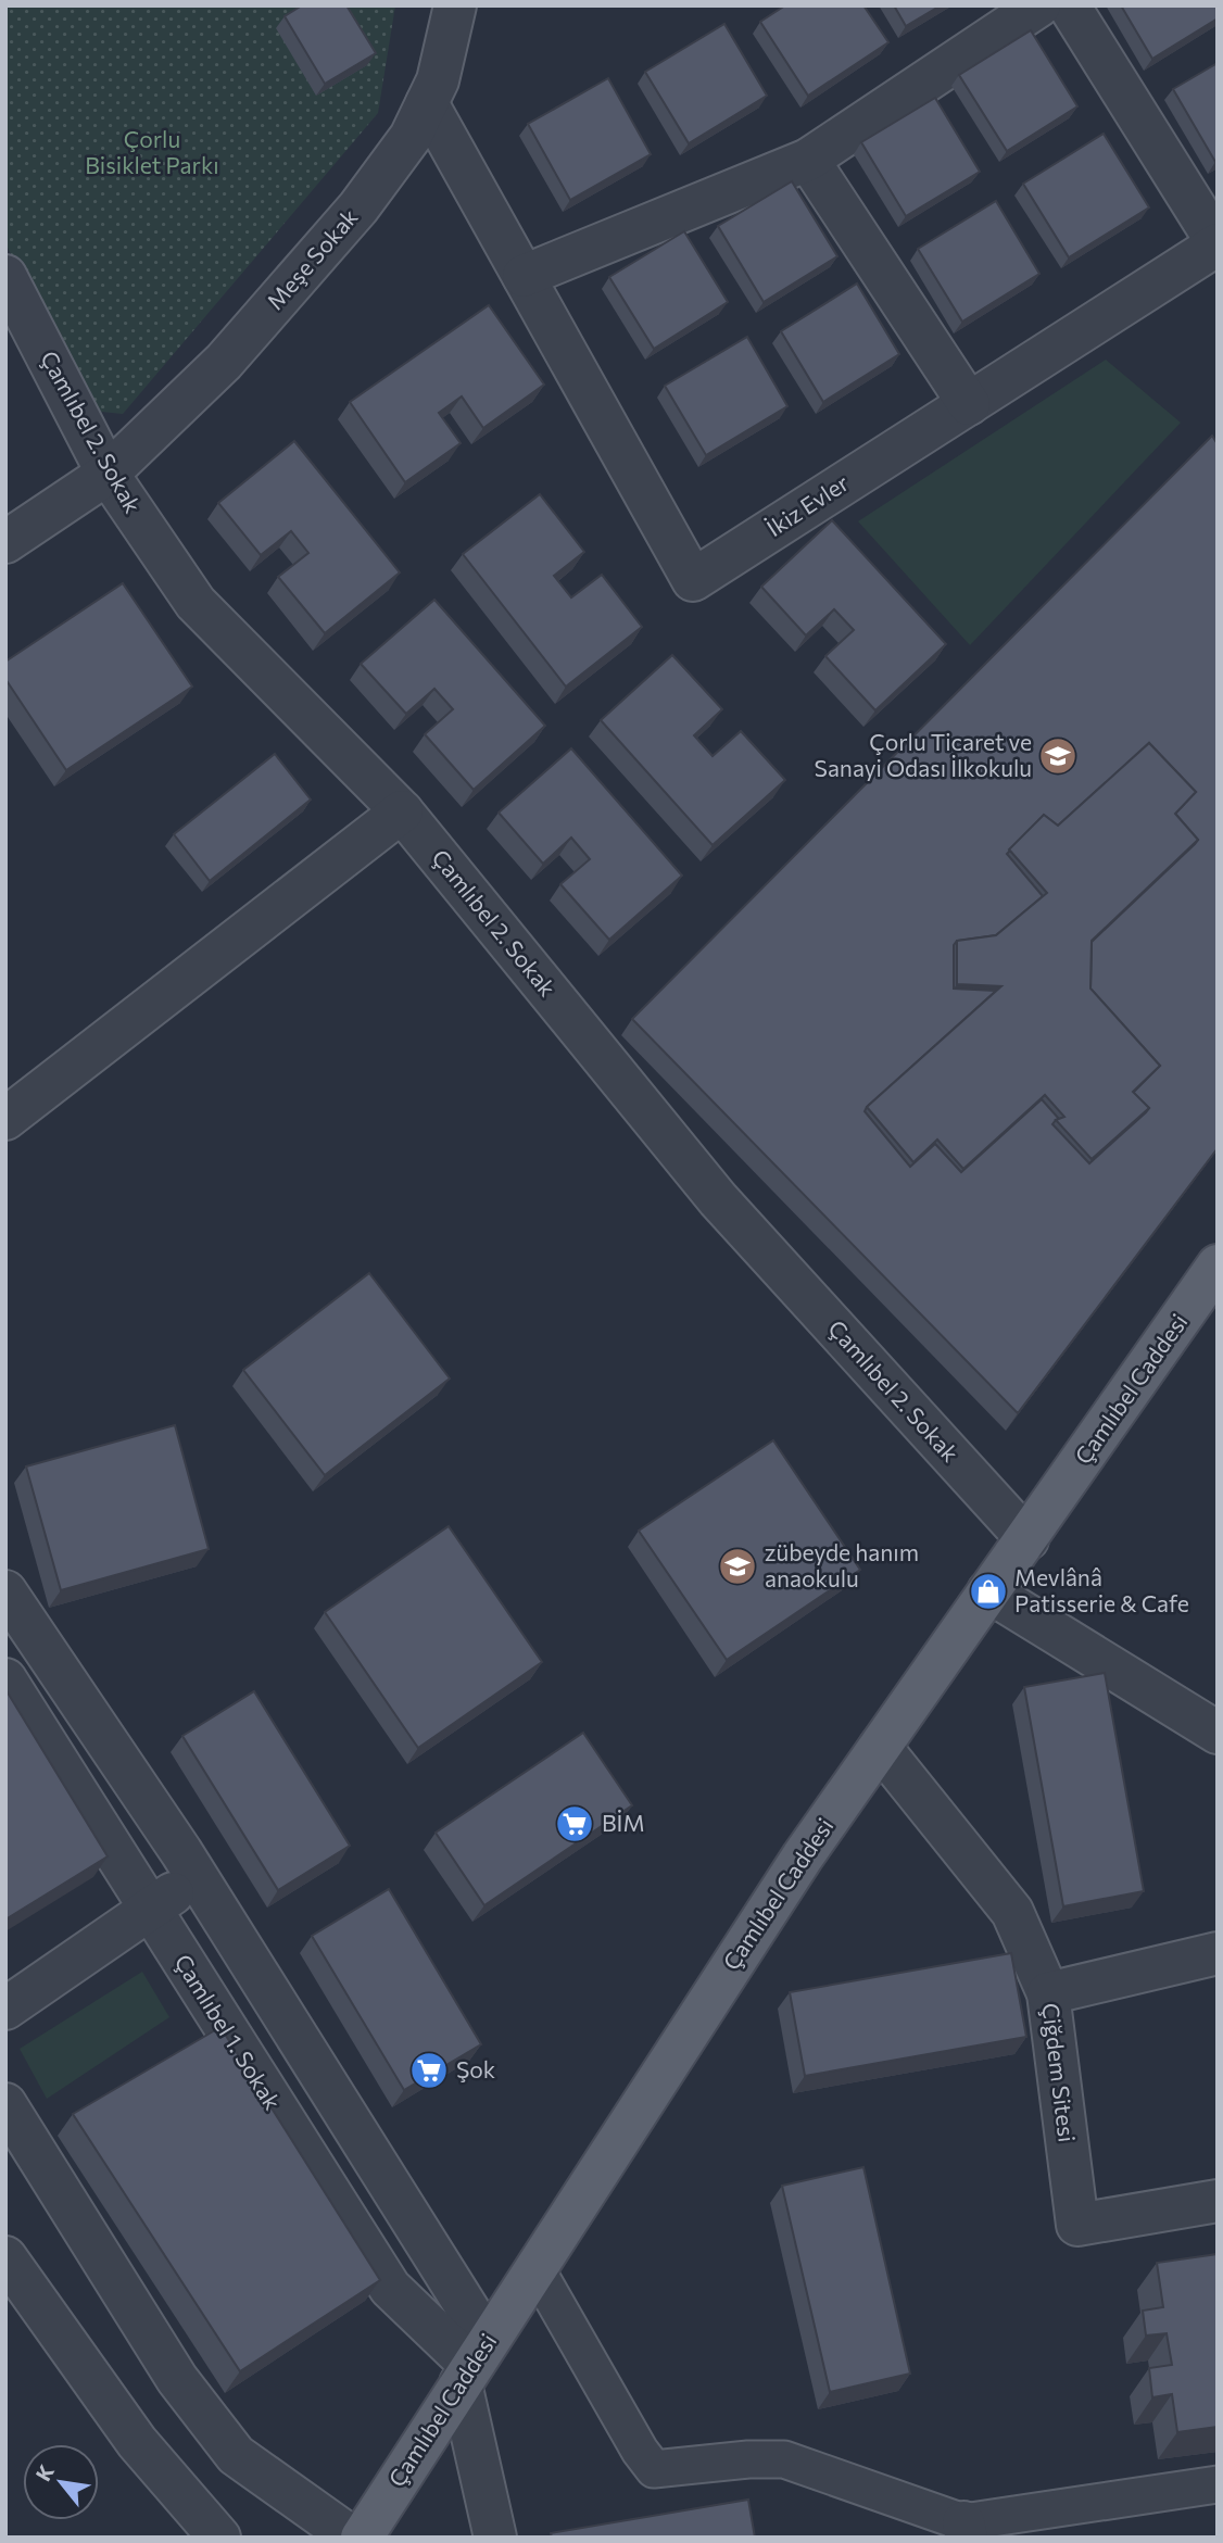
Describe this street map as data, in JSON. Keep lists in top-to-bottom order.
{
  "streets": {
    "main road": ["Çamlıbel Caddesi"],
    "street": [
      "Meşe Sokak",
      "Çamlıbel 2. Sokak",
      "İkiz Evler",
      "Çamlıbel 1. Sokak",
      "Çiğdem Sitesi"
    ]
  },
  "crossings": [
    ["Meşe Sokak", "Çamlıbel 2. Sokak"],
    ["Meşe Sokak", "İkiz Evler"],
    ["Çamlıbel 2. Sokak", "Çamlıbel Caddesi"],
    ["Çamlıbel Caddesi", "Çamlıbel 1. Sokak"],
    ["Çamlıbel Caddesi", "Çiğdem Sitesi"]
  ],
  "parks": ["Çorlu Bisiklet Parkı"],
  "places": {
    "school or university": ["Çorlu Ticaret ve Sanayi Odası İlkokulu", "zübeyde hanım anaokulu"],
    "shop": ["Mevlânâ Patisserie & Cafe"],
    "supermarket": ["BİM", "Şok"]
  },
  "north": "top left"
}
